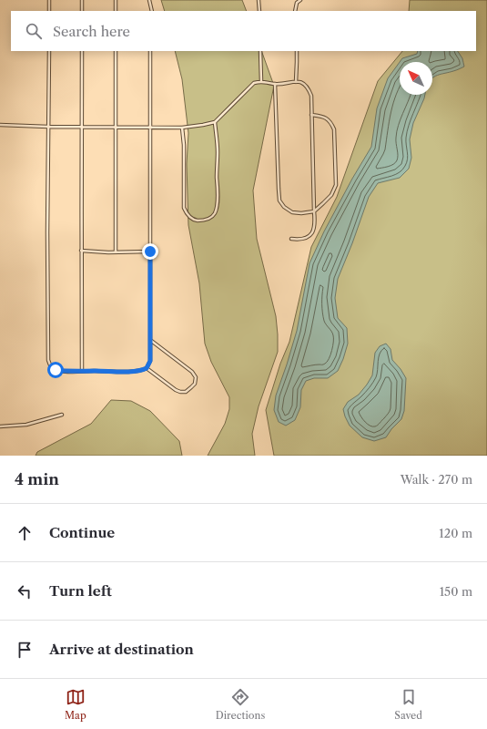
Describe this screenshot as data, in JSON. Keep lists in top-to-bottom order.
{
  "north": "top left",
  "page": {
    "search": "Search here",
    "heading": ["4 min", "Walk · 270 m"],
    "list": [
      ["Continue", "120 m"],
      ["Turn left", "150 m"],
      "Arrive at destination"
    ],
    "nav": ["Map", "Directions", "Saved"]
  }
}
